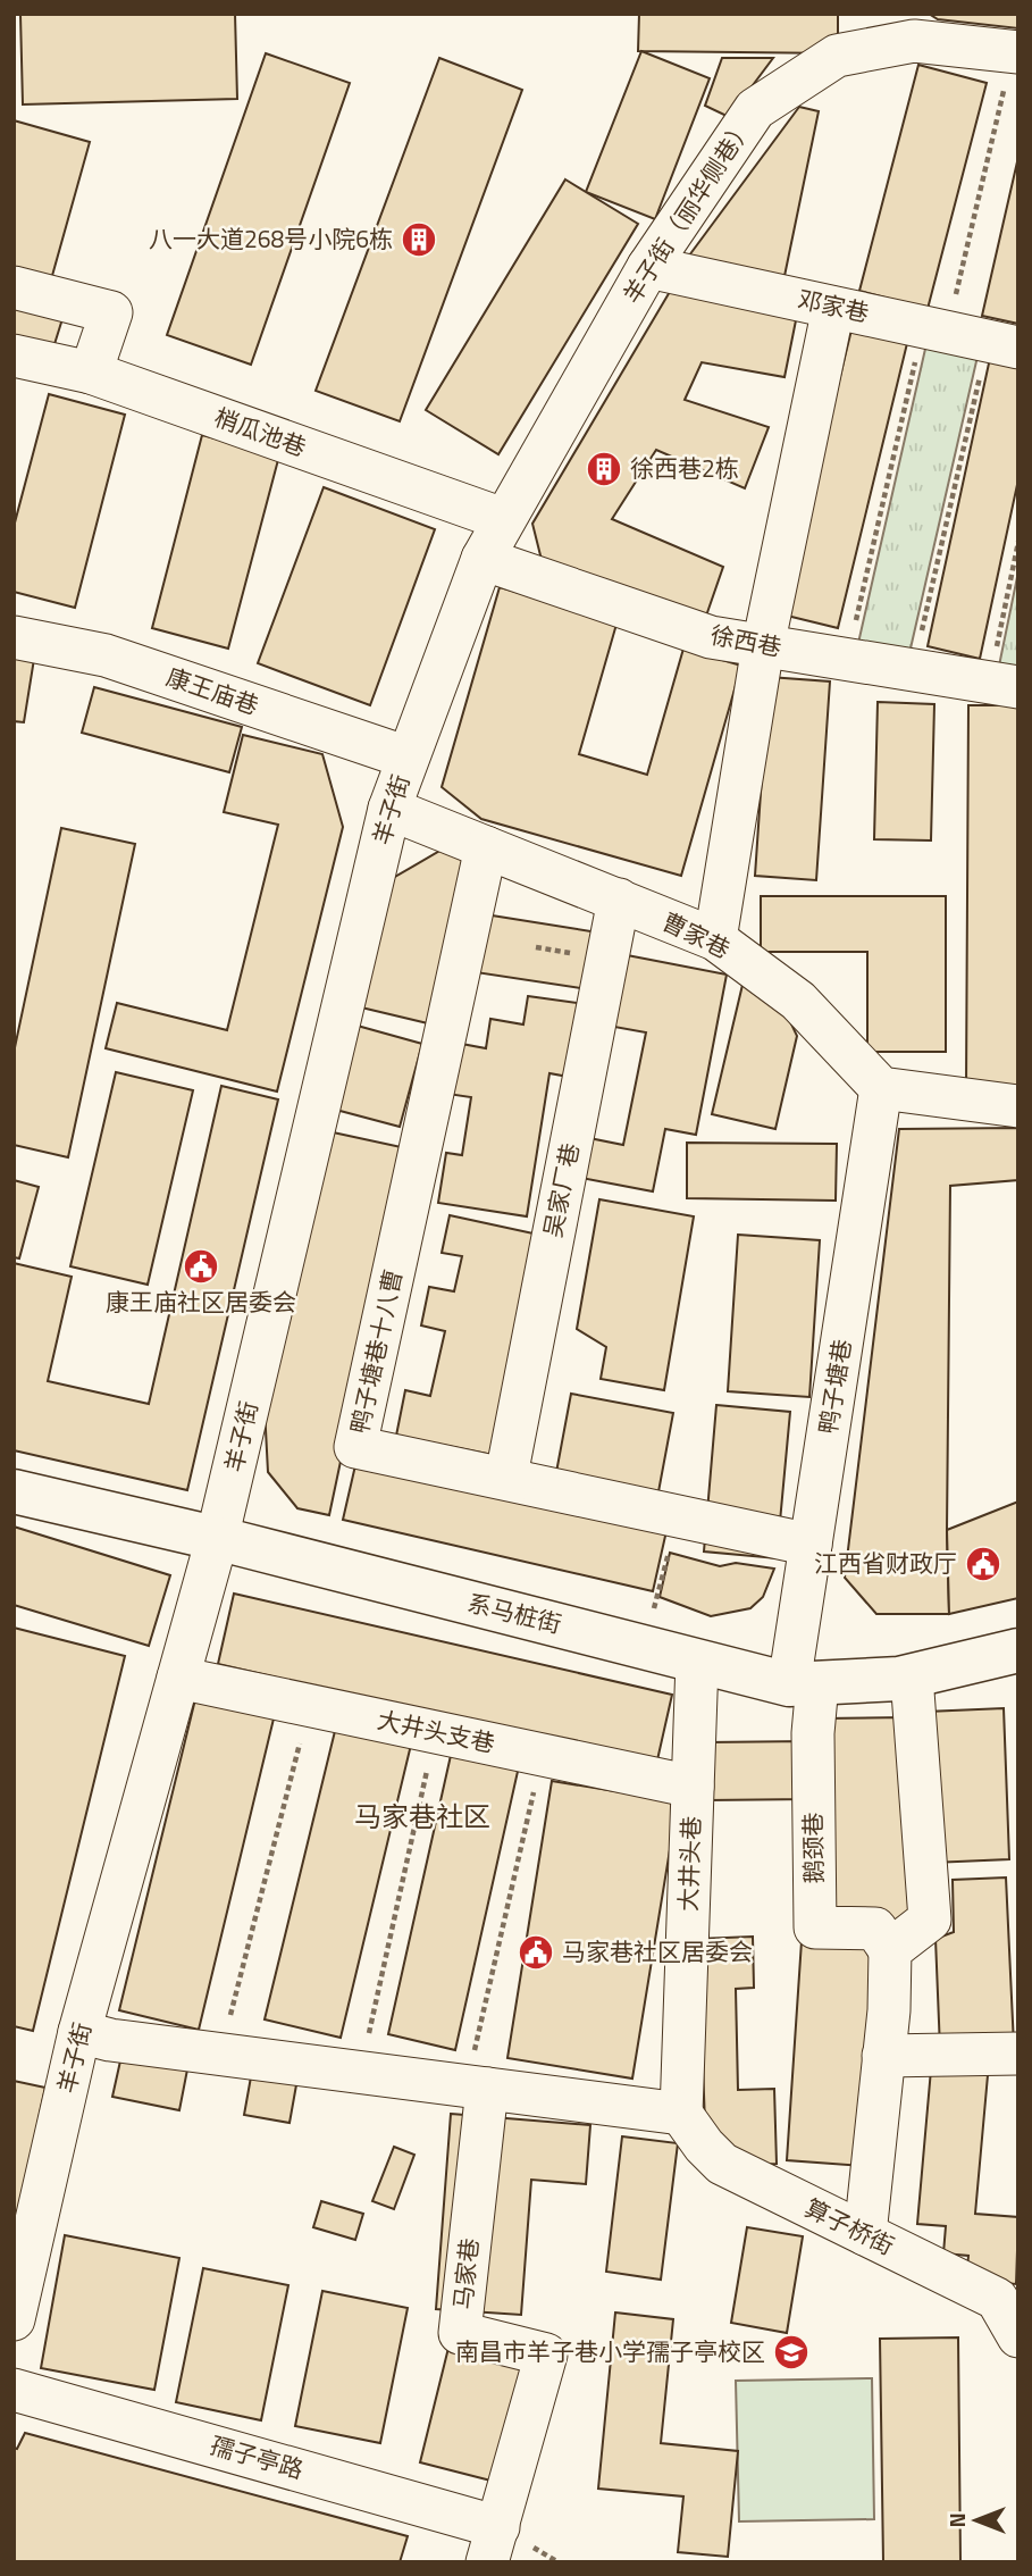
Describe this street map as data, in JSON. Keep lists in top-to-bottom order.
{
  "streets": {
    "main road": ["系马桩街"],
    "street": [
      "羊子街（丽华侧巷）",
      "邓家巷",
      "梢瓜池巷",
      "徐西巷",
      "康王庙巷",
      "羊子街",
      "曹家巷",
      "吴家厂巷",
      "鸭子塘巷十八曹",
      "鸭子塘巷",
      "大井头支巷",
      "鹅颈巷",
      "大井头巷",
      "算子桥街",
      "马家巷",
      "孺子亭路"
    ]
  },
  "crossings": [
    ["羊子街（丽华侧巷）", "邓家巷"],
    ["羊子街（丽华侧巷）", "梢瓜池巷"],
    ["羊子街（丽华侧巷）", "徐西巷"],
    ["羊子街（丽华侧巷）", "羊子街"],
    ["徐西巷", "羊子街"],
    ["康王庙巷", "羊子街"],
    ["羊子街", "曹家巷"],
    ["羊子街", "系马桩街"],
    ["羊子街", "大井头支巷"],
    ["曹家巷", "吴家厂巷"],
    ["曹家巷", "鸭子塘巷十八曹"],
    ["曹家巷", "鸭子塘巷"],
    ["吴家厂巷", "鸭子塘巷十八曹"],
    ["鸭子塘巷十八曹", "鸭子塘巷"],
    ["鸭子塘巷", "系马桩街"],
    ["鸭子塘巷", "鹅颈巷"],
    ["系马桩街", "鹅颈巷"],
    ["系马桩街", "大井头巷"],
    ["大井头支巷", "大井头巷"],
    ["大井头巷", "算子桥街"],
    ["马家巷", "孺子亭路"]
  ],
  "districts": ["马家巷社区"],
  "places": {
    "building": ["八一大道268号小院6栋", "徐西巷2栋"],
    "public building": ["康王庙社区居委会", "江西省财政厅", "马家巷社区居委会"],
    "school or university": ["南昌市羊子巷小学孺子亭校区"]
  },
  "north": "left"
}
